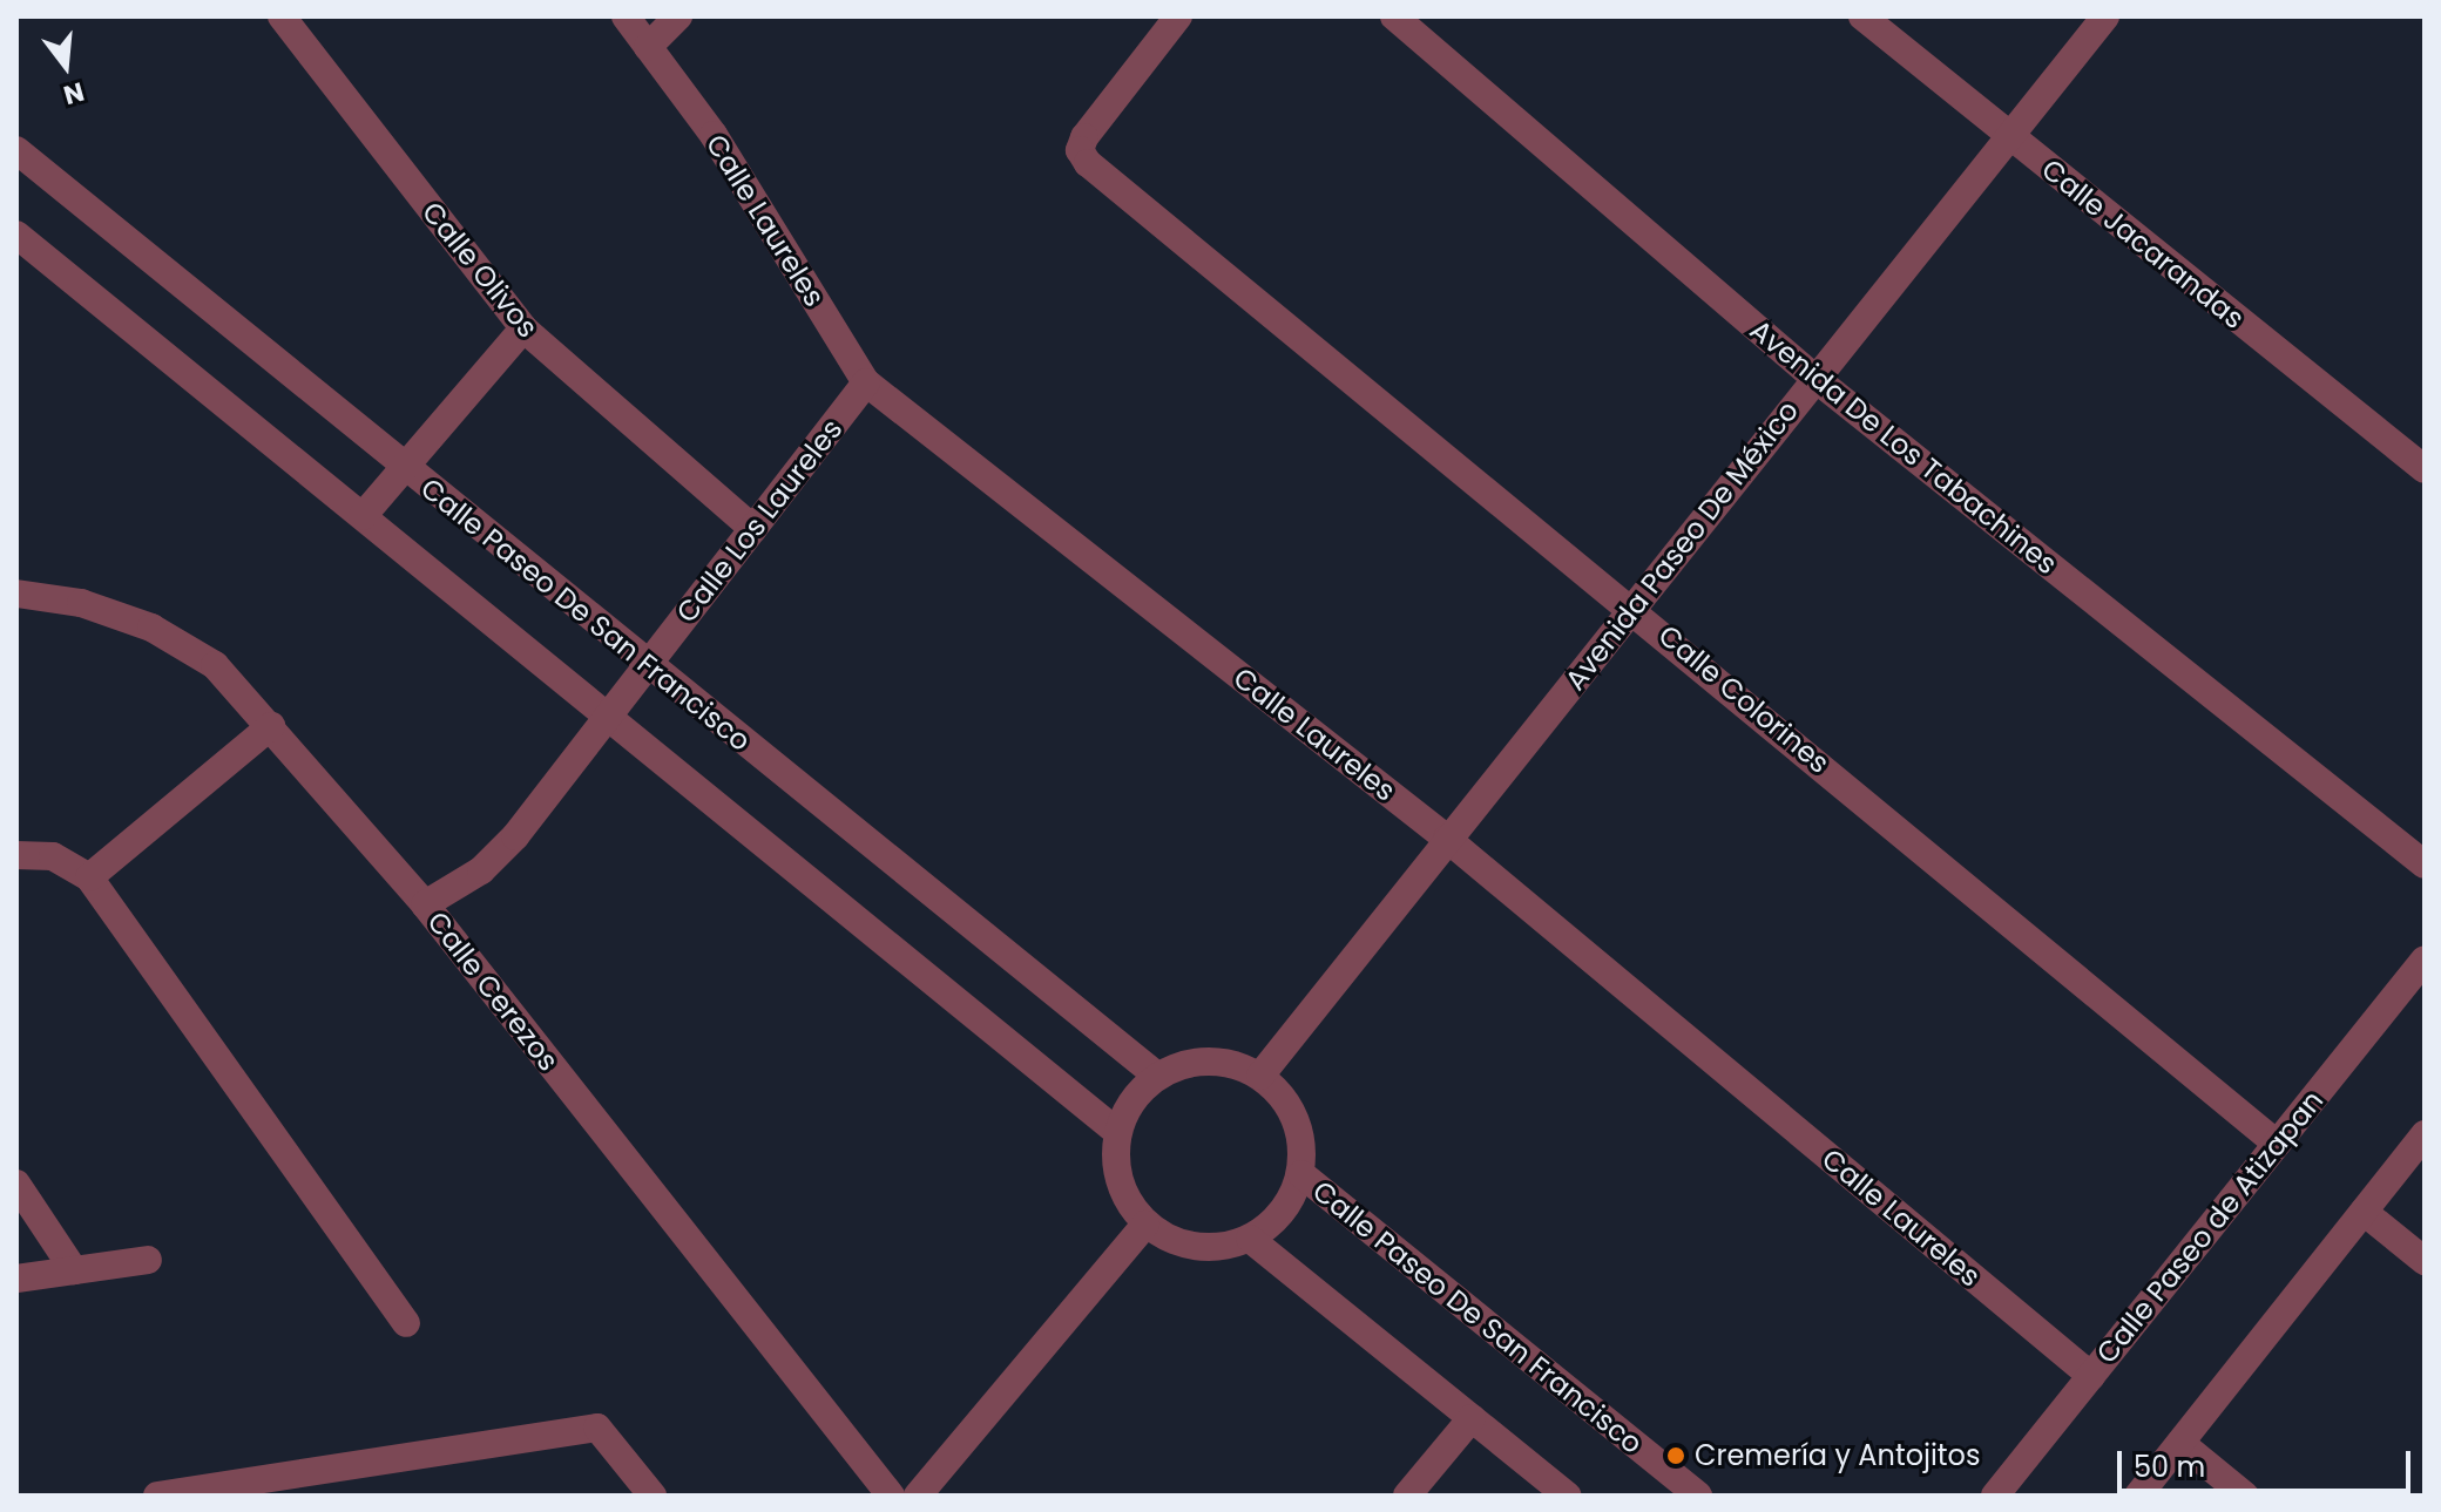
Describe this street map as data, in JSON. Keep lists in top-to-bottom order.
{
  "streets": {
    "street": [
      "Calle Laureles",
      "Calle Jacarandas",
      "Calle Olivos",
      "Avenida De Los Tabachines",
      "Calle Los Laureles",
      "Avenida Paseo De México",
      "Calle Paseo De San Francisco",
      "Calle Colorines",
      "Calle Cerezos",
      "Calle Paseo de Atizapan"
    ]
  },
  "crossings": [
    ["Calle Laureles", "Calle Los Laureles"],
    ["Calle Laureles", "Avenida Paseo De México"],
    ["Calle Laureles", "Calle Paseo de Atizapan"],
    ["Calle Jacarandas", "Avenida Paseo De México"],
    ["Calle Olivos", "Calle Los Laureles"],
    ["Avenida De Los Tabachines", "Avenida Paseo De México"],
    ["Calle Los Laureles", "Calle Paseo De San Francisco"],
    ["Calle Los Laureles", "Calle Cerezos"],
    ["Avenida Paseo De México", "Calle Paseo De San Francisco"],
    ["Avenida Paseo De México", "Calle Colorines"],
    ["Calle Colorines", "Calle Paseo de Atizapan"]
  ],
  "places": ["Cremería y Antojitos"],
  "scale_bar": "50 m",
  "north": "bottom"
}
